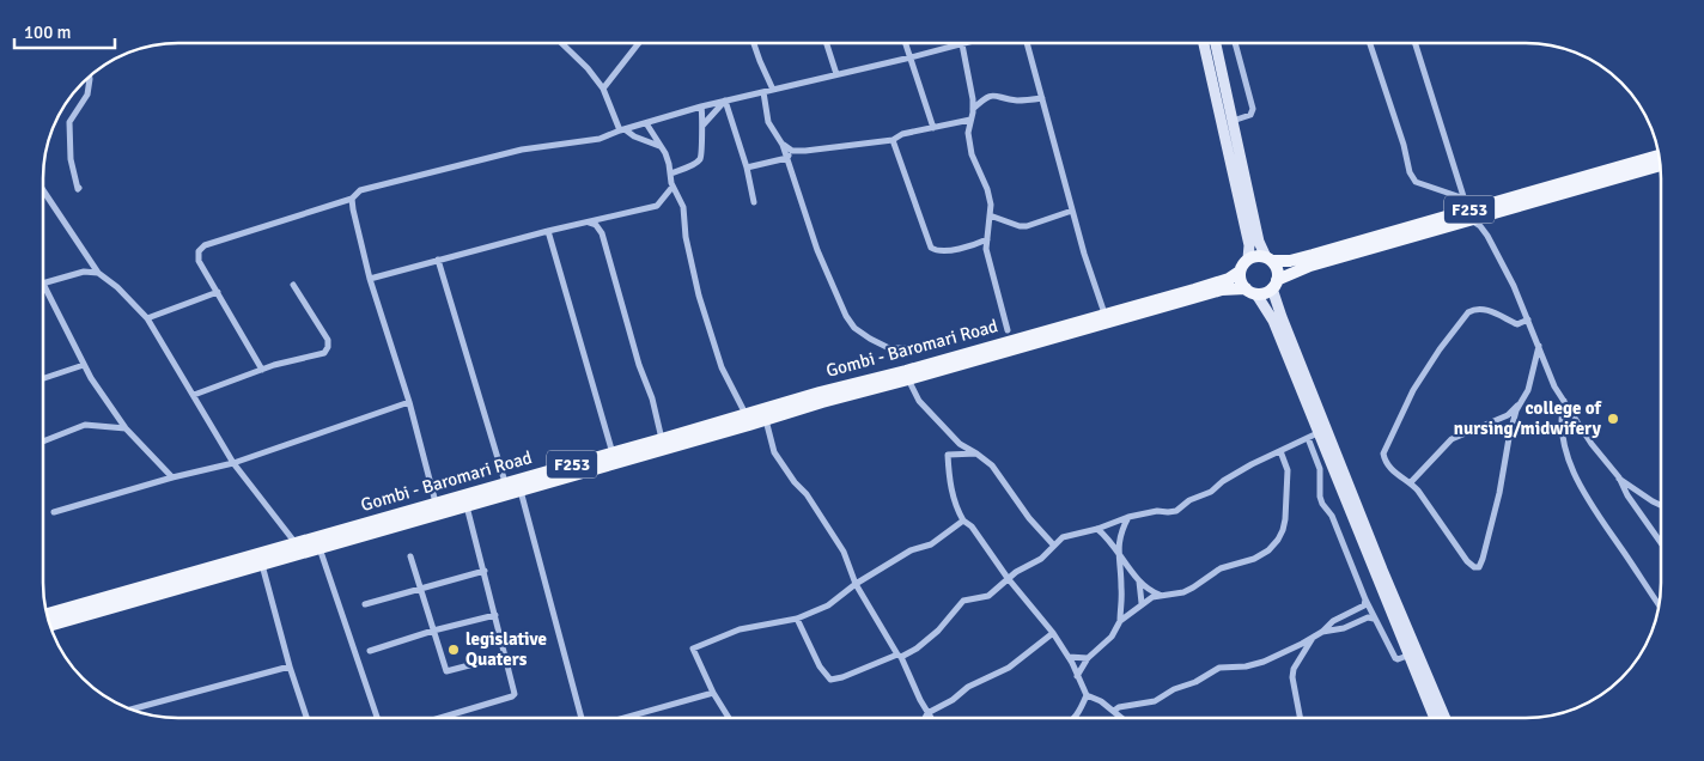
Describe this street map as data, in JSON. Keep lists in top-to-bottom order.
{
  "streets": {
    "main road": ["F253", "Gombi - Baromari Road"]
  },
  "crossings": [
    ["F253", "Gombi - Baromari Road"]
  ],
  "places": ["college of nursing/midwifery", "legislative Quaters"],
  "scale_bar": "100 m"
}
